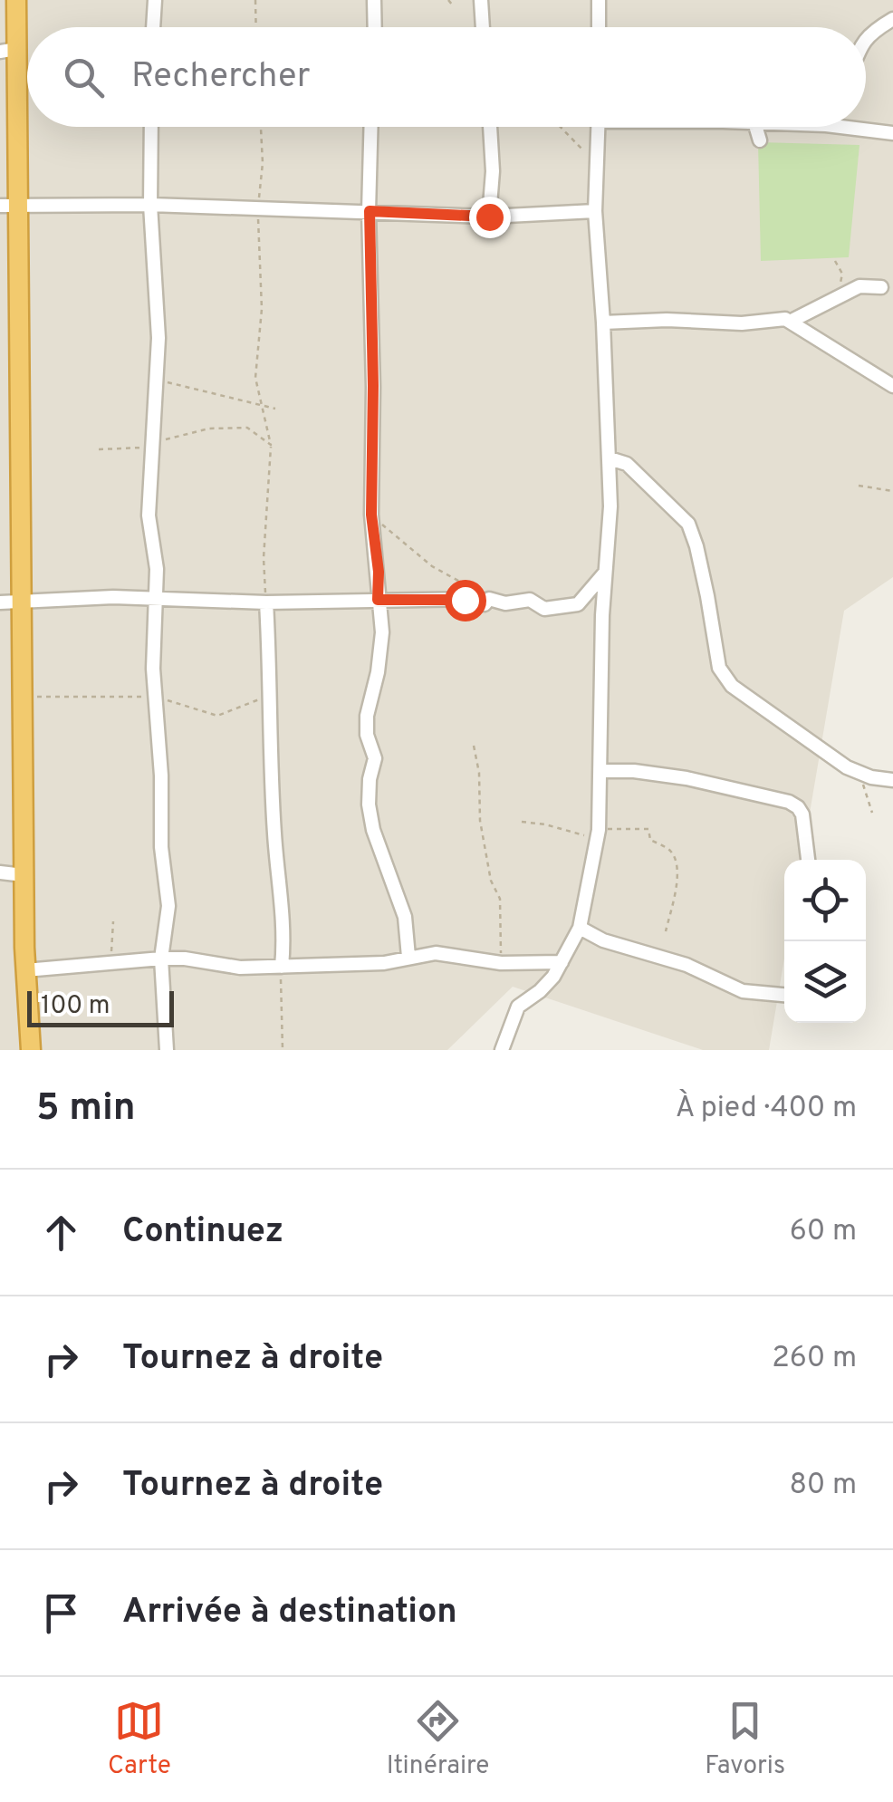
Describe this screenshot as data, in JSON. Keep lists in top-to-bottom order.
{
  "scale_bar": "100 m",
  "page": {
    "search": "Rechercher",
    "scale": "100 m",
    "heading": ["5 min", "À pied · 400 m"],
    "list": [
      ["Continuez", "60 m"],
      ["Tournez à droite", "260 m"],
      ["Tournez à droite", "80 m"],
      "Arrivée à destination"
    ],
    "nav": ["Carte", "Itinéraire", "Favoris"]
  }
}
